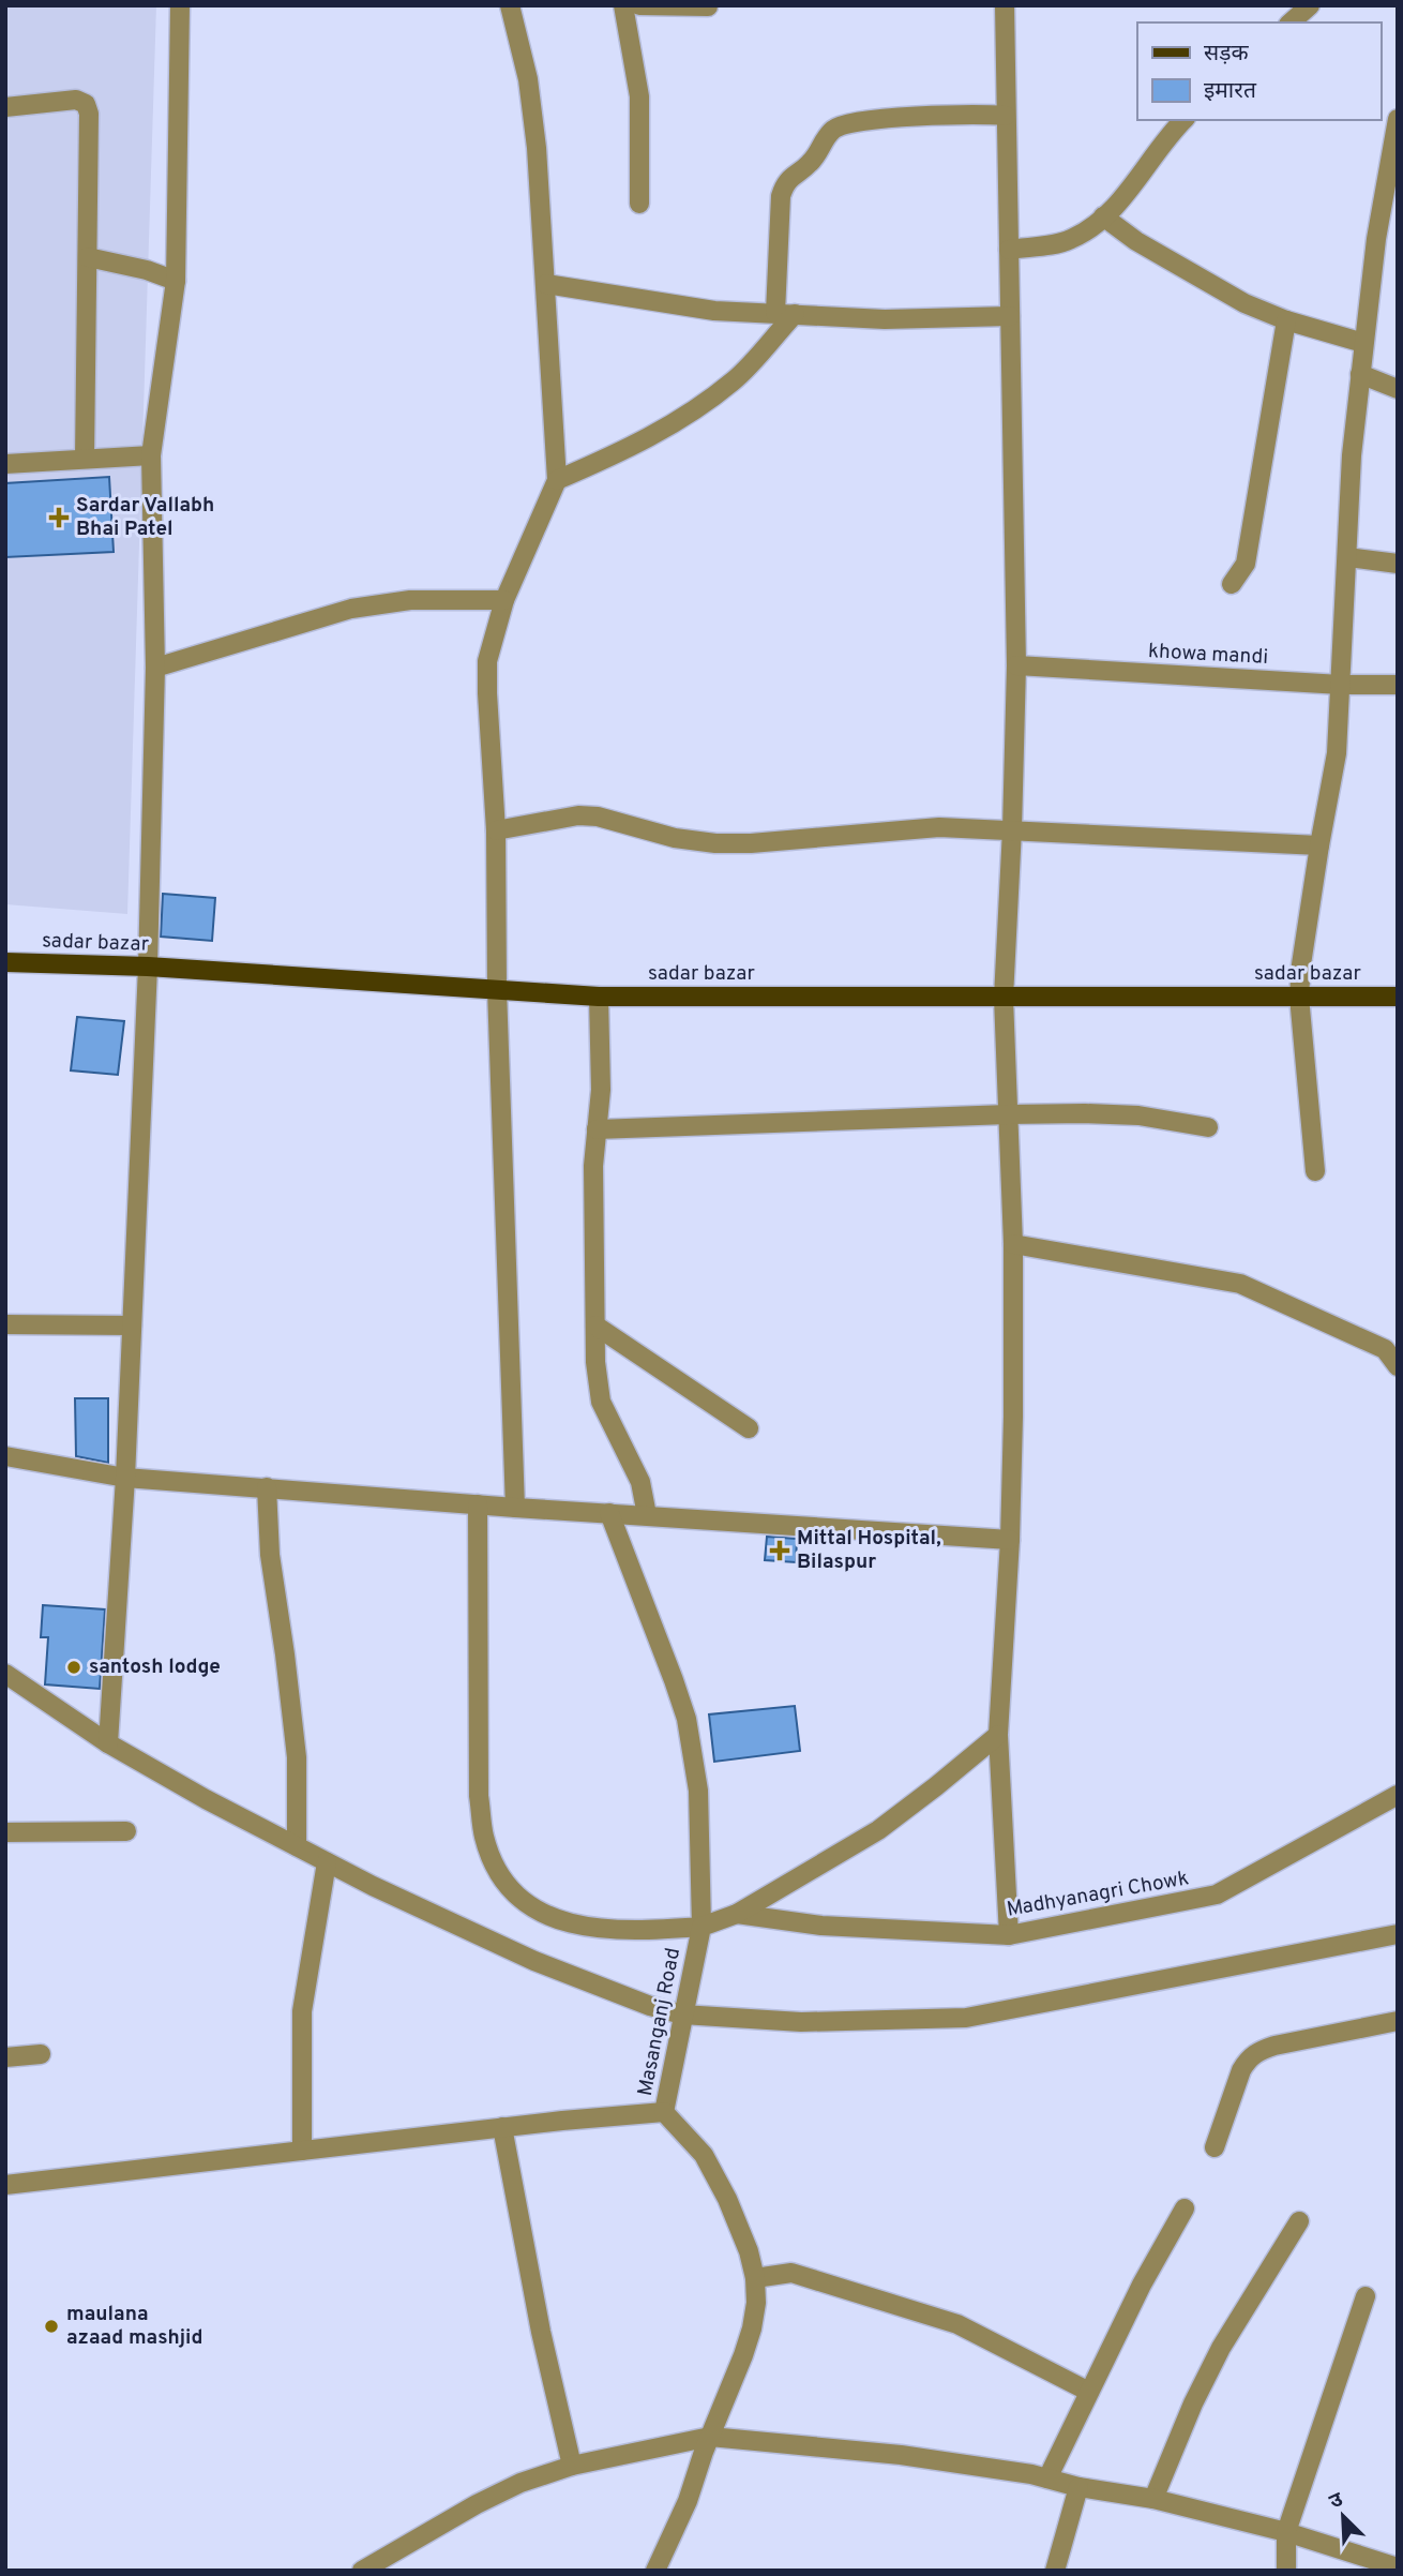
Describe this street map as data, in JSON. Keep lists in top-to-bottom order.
{
  "streets": {
    "main road": ["sadar bazar"],
    "street": ["khowa mandi", "Madhyanagri Chowk", "Masanganj Road"]
  },
  "crossings": [
    ["Madhyanagri Chowk", "Masanganj Road"]
  ],
  "places": {
    "health": ["Sardar Vallabh Bhai Patel", "Mittal Hospital, Bilaspur"],
    "other": ["santosh lodge", "maulana azaad mashjid"]
  },
  "legend": ["सड़क", "इमारत"],
  "north": "top left"
}
